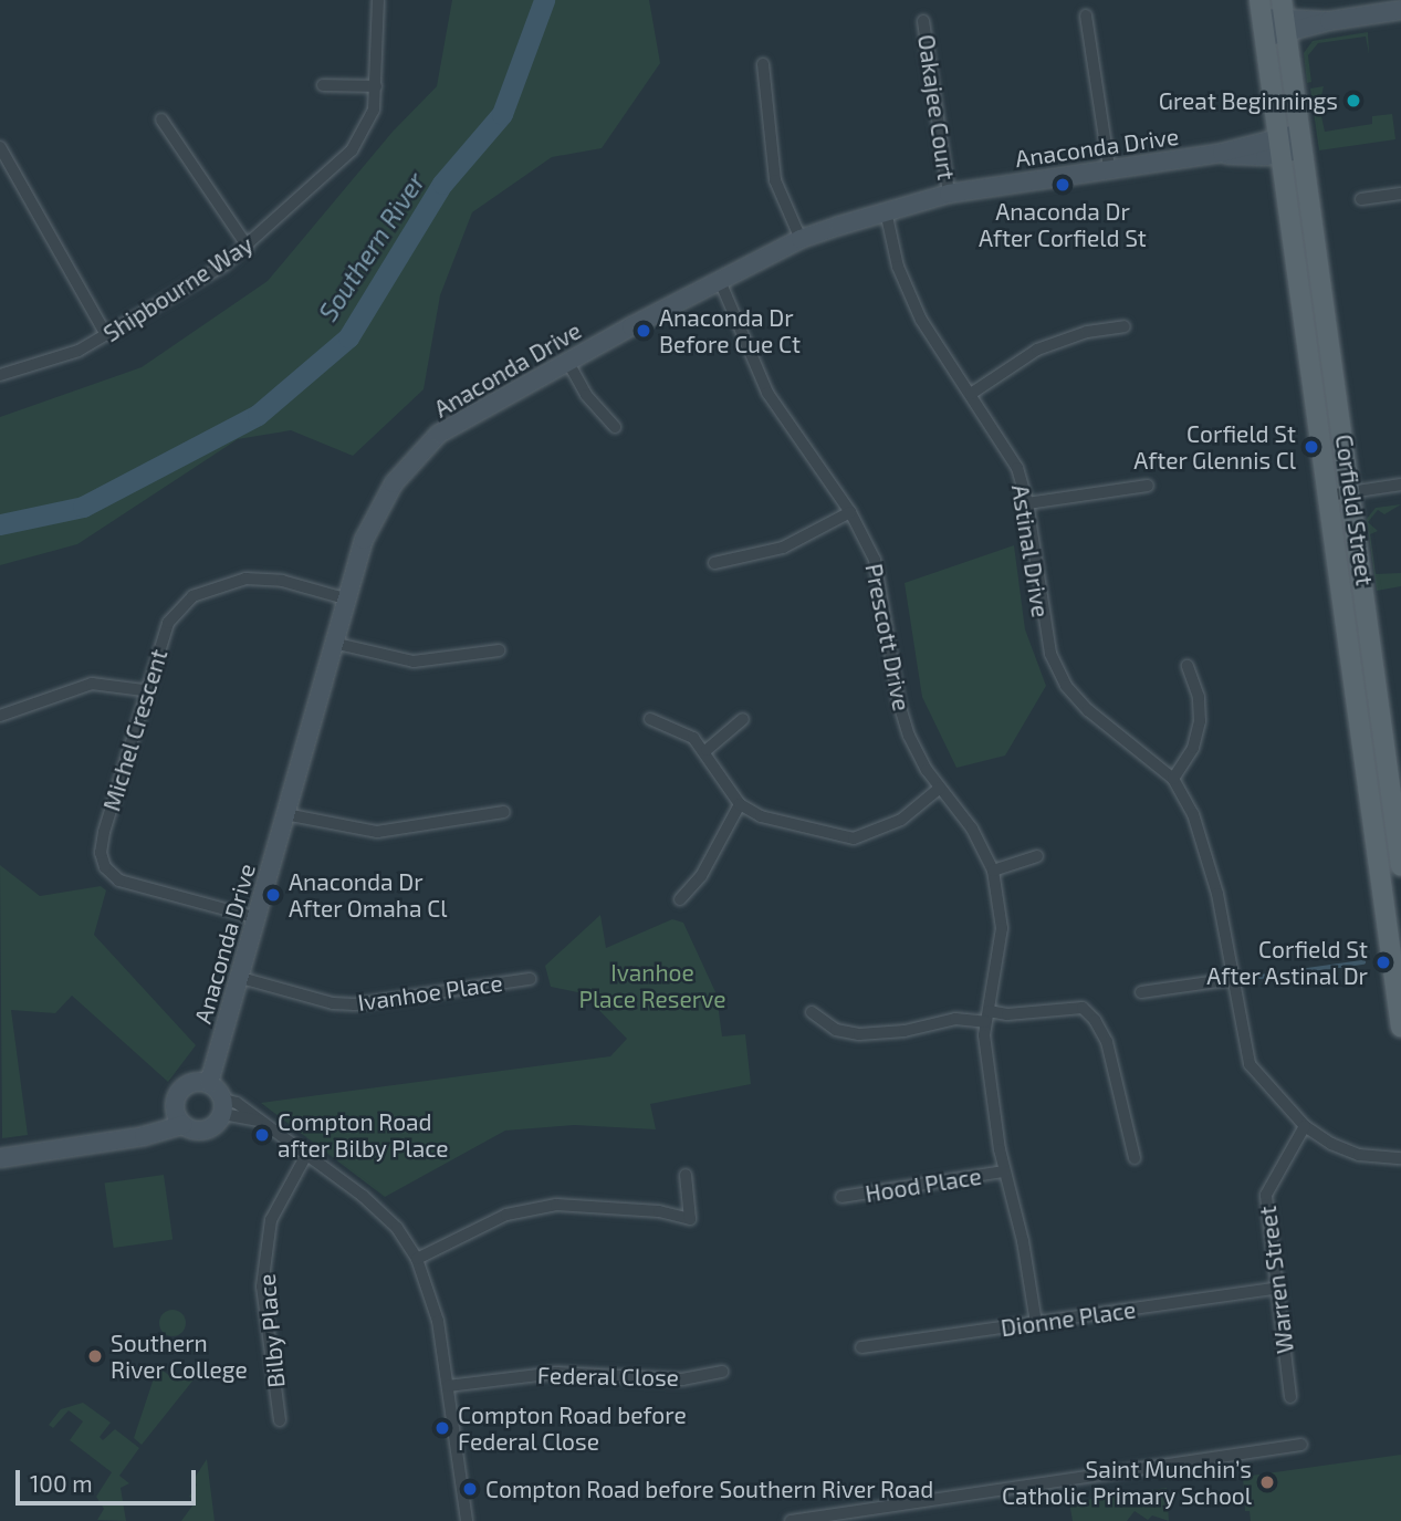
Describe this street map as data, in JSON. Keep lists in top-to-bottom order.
{
  "streets": {
    "main road": ["Anaconda Drive", "Corfield Street"],
    "street": [
      "Oakajee Court",
      "Shipbourne Way",
      "Astinal Drive",
      "Prescott Drive",
      "Michel Crescent",
      "Ivanhoe Place",
      "Hood Place",
      "Warren Street",
      "Dionne Place",
      "Bilby Place",
      "Federal Close"
    ]
  },
  "crossings": [
    ["Oakajee Court", "Anaconda Drive"],
    ["Anaconda Drive", "Corfield Street"],
    ["Anaconda Drive", "Astinal Drive"],
    ["Anaconda Drive", "Prescott Drive"],
    ["Anaconda Drive", "Michel Crescent"],
    ["Anaconda Drive", "Ivanhoe Place"],
    ["Astinal Drive", "Warren Street"],
    ["Prescott Drive", "Hood Place"],
    ["Prescott Drive", "Dionne Place"],
    ["Warren Street", "Dionne Place"]
  ],
  "water": ["Southern River"],
  "parks": ["Ivanhoe Place Reserve"],
  "places": [
    "Great Beginnings",
    "Anaconda Dr After Corfield St",
    "Anaconda Dr Before Cue Ct",
    "Corfield St After Glennis Cl",
    "Anaconda Dr After Omaha Cl",
    "Corfield St After Astinal Dr",
    "Compton Road after Bilby Place",
    "Southern River College",
    "Compton Road before Federal Close",
    "Saint Munchin’s Catholic Primary School",
    "Compton Road before Southern River Road"
  ],
  "scale_bar": "100 m"
}
